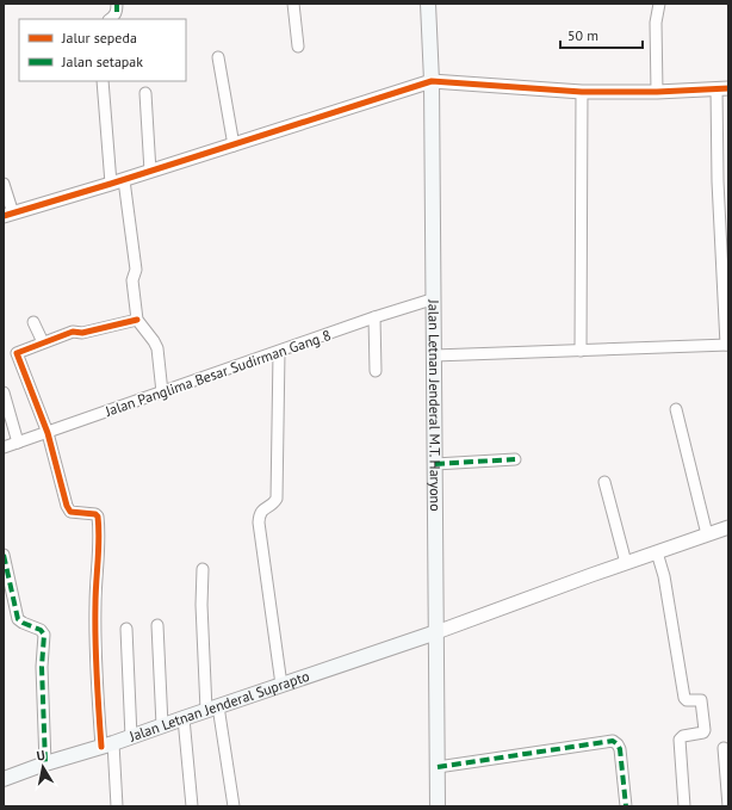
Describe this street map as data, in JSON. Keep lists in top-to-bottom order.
{
  "streets": {
    "main road": ["Jalan Letnan Jenderal M.T. Haryono", "Jalan Letnan Jenderal Suprapto"],
    "street": ["Jalan Panglima Besar Sudirman Gang 8"]
  },
  "crossings": [
    ["Jalan Panglima Besar Sudirman Gang 8", "Jalan Letnan Jenderal M.T. Haryono"],
    ["Jalan Letnan Jenderal M.T. Haryono", "Jalan Letnan Jenderal Suprapto"]
  ],
  "legend": ["Jalur sepeda", "Jalan setapak"],
  "scale_bar": "50 m",
  "north": "top"
}
